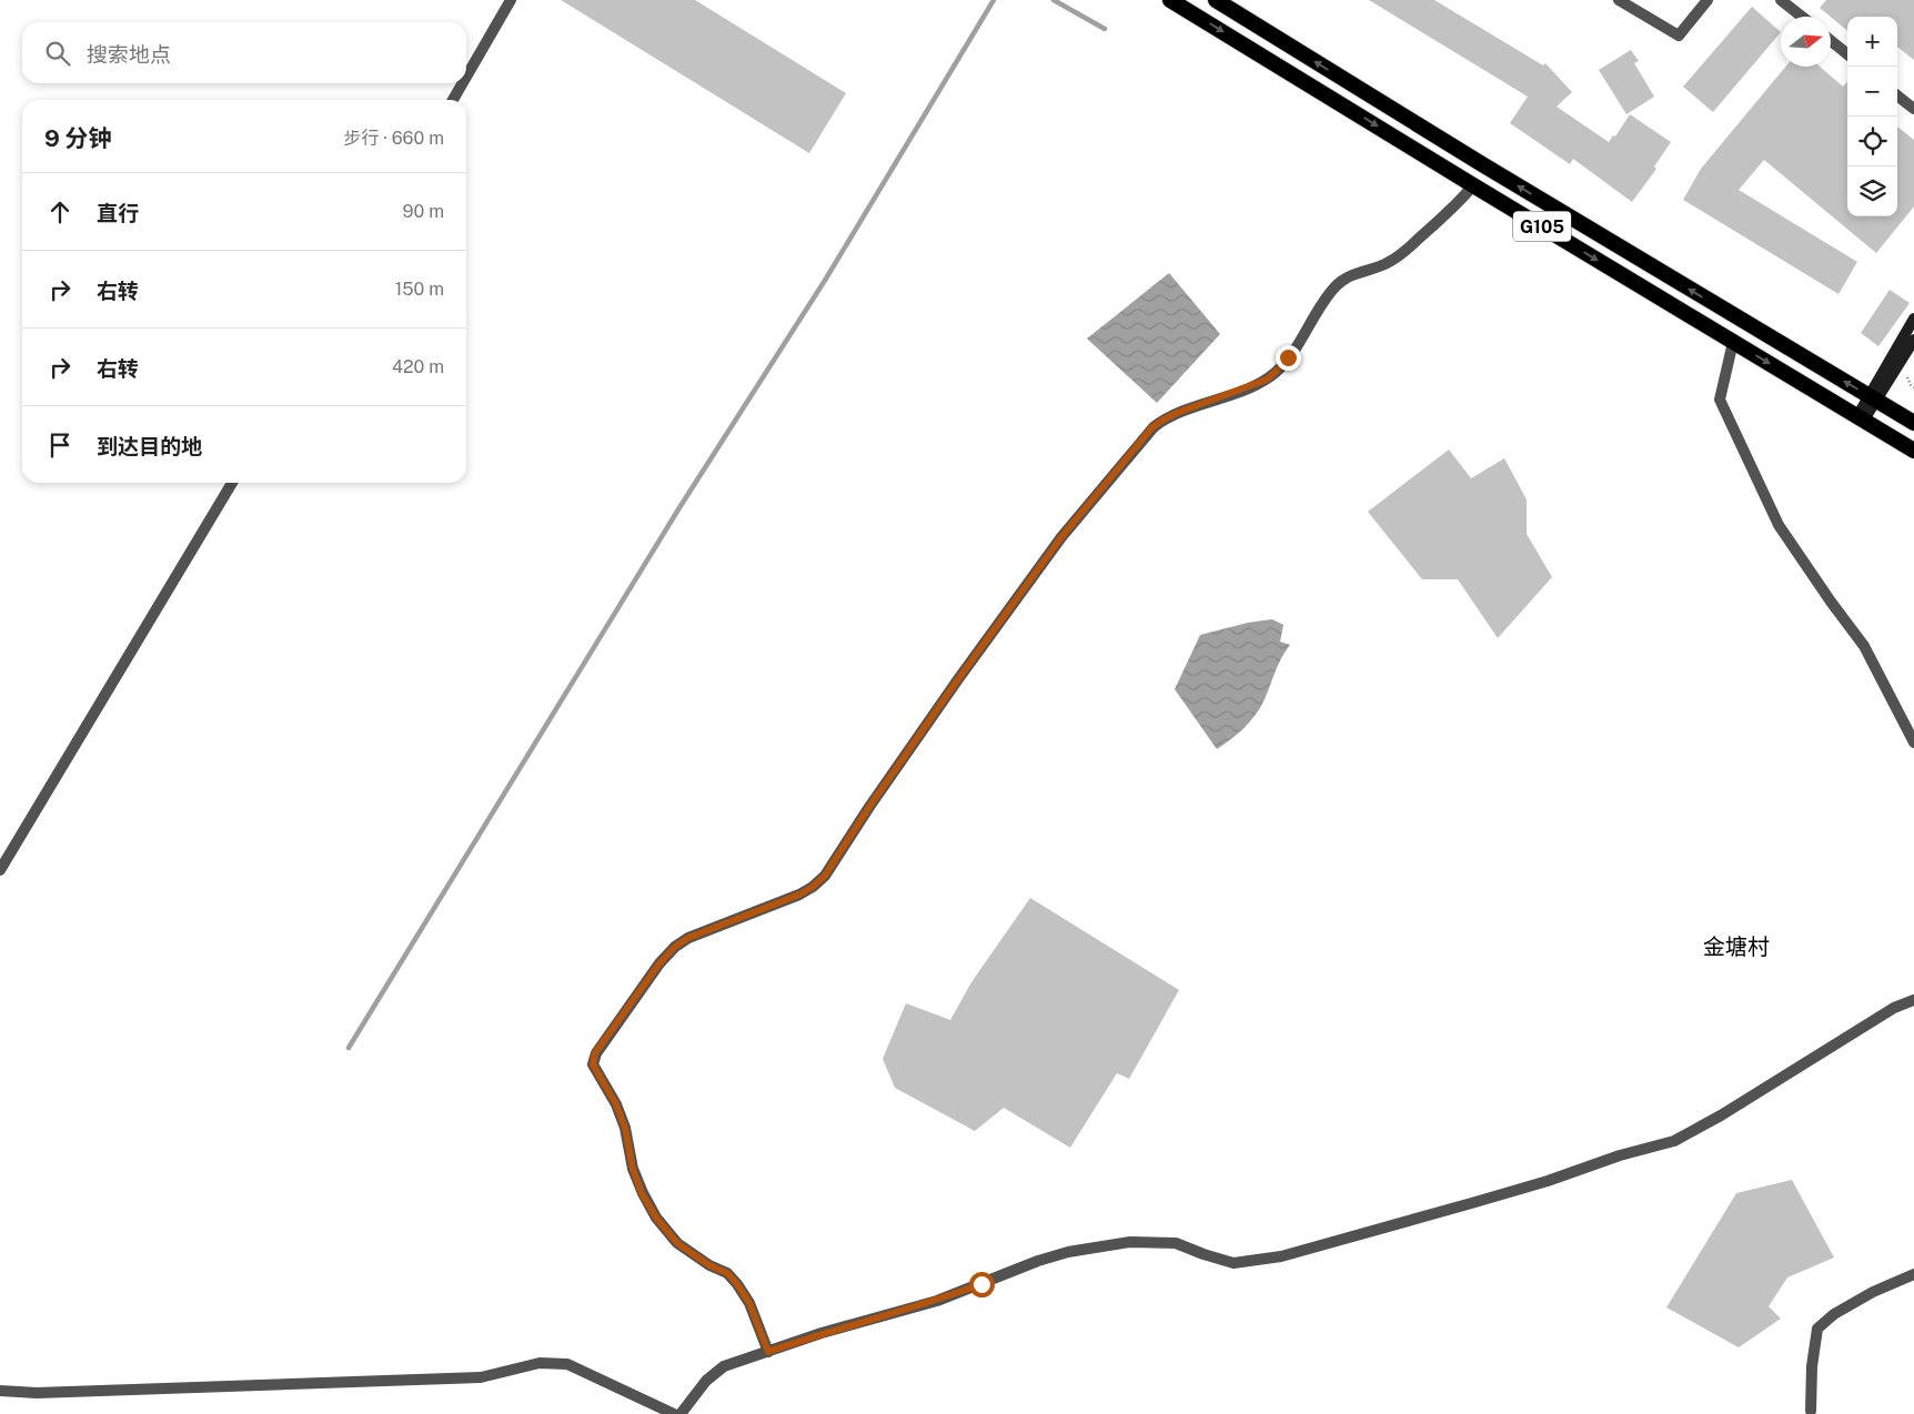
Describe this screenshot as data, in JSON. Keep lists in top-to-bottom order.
{
  "streets": {
    "highway": ["G105"]
  },
  "districts": ["金塘村"],
  "north": "right",
  "page": {
    "map_buttons": ["+", "−"],
    "search": "搜索地点",
    "heading": ["9 分钟", "步行 · 660 m"],
    "list": [
      ["直行", "90 m"],
      ["右转", "150 m"],
      ["右转", "420 m"],
      "到达目的地"
    ]
  }
}
